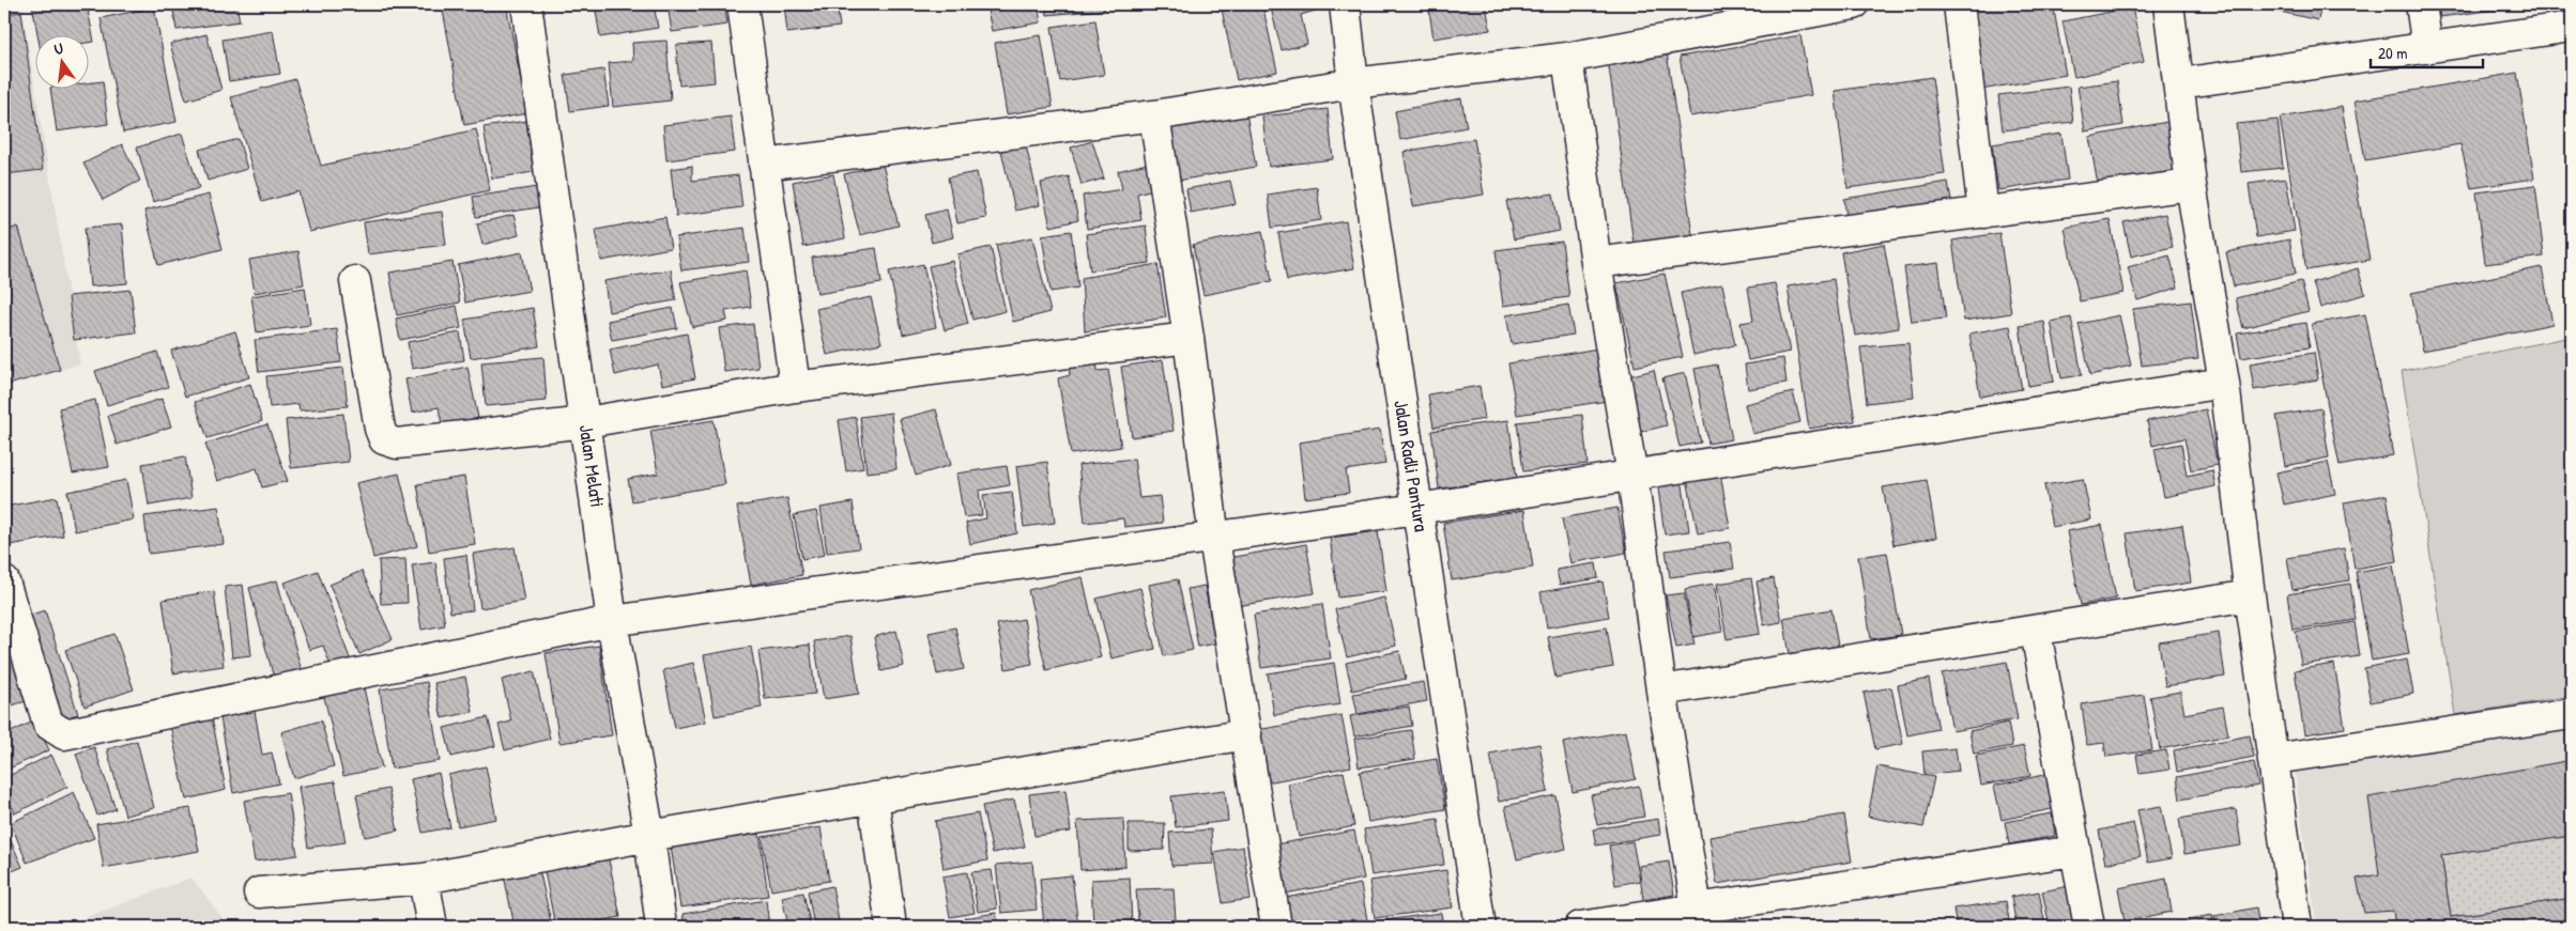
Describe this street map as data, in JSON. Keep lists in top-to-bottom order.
{
  "streets": {
    "street": ["Jalan Melati", "Jalan Radli Pantura"]
  },
  "scale_bar": "20 m",
  "north": "top"
}
